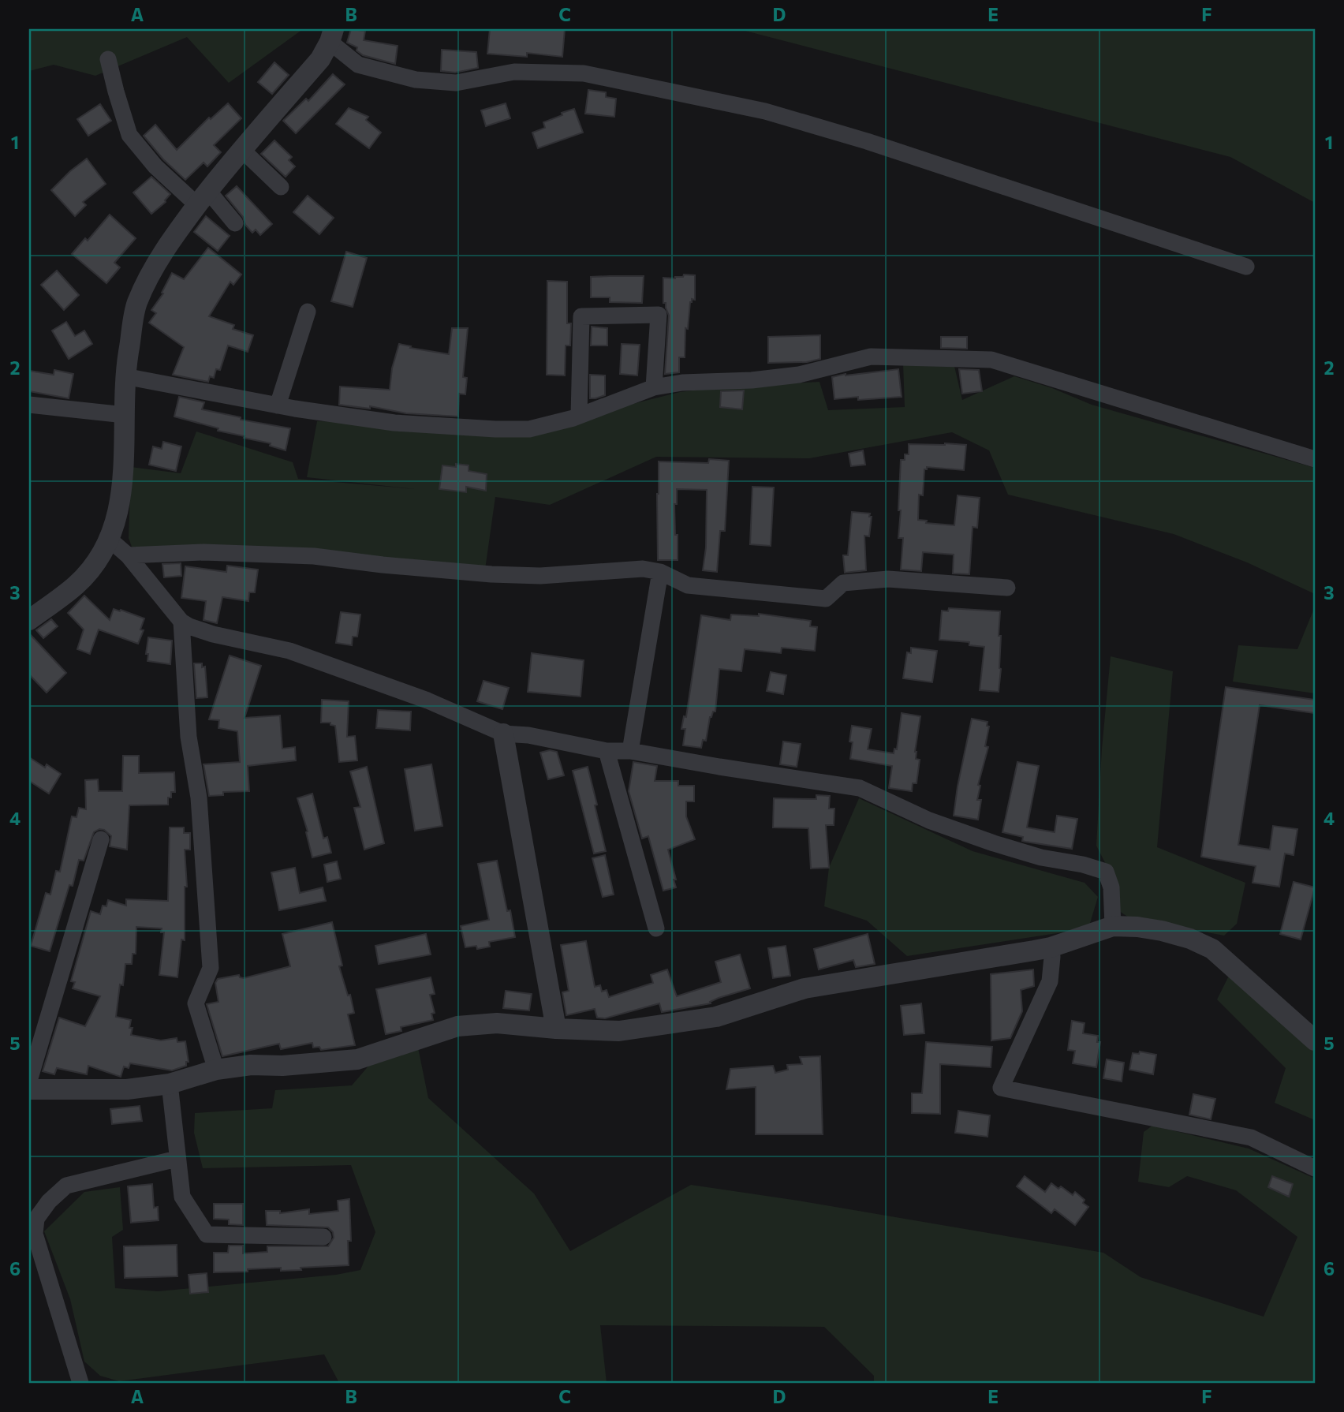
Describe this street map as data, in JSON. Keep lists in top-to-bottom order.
{
  "grid": {
    "columns": [
      "A",
      "B",
      "C",
      "D",
      "E",
      "F"
    ],
    "rows": [
      "1",
      "2",
      "3",
      "4",
      "5",
      "6"
    ]
  }
}
